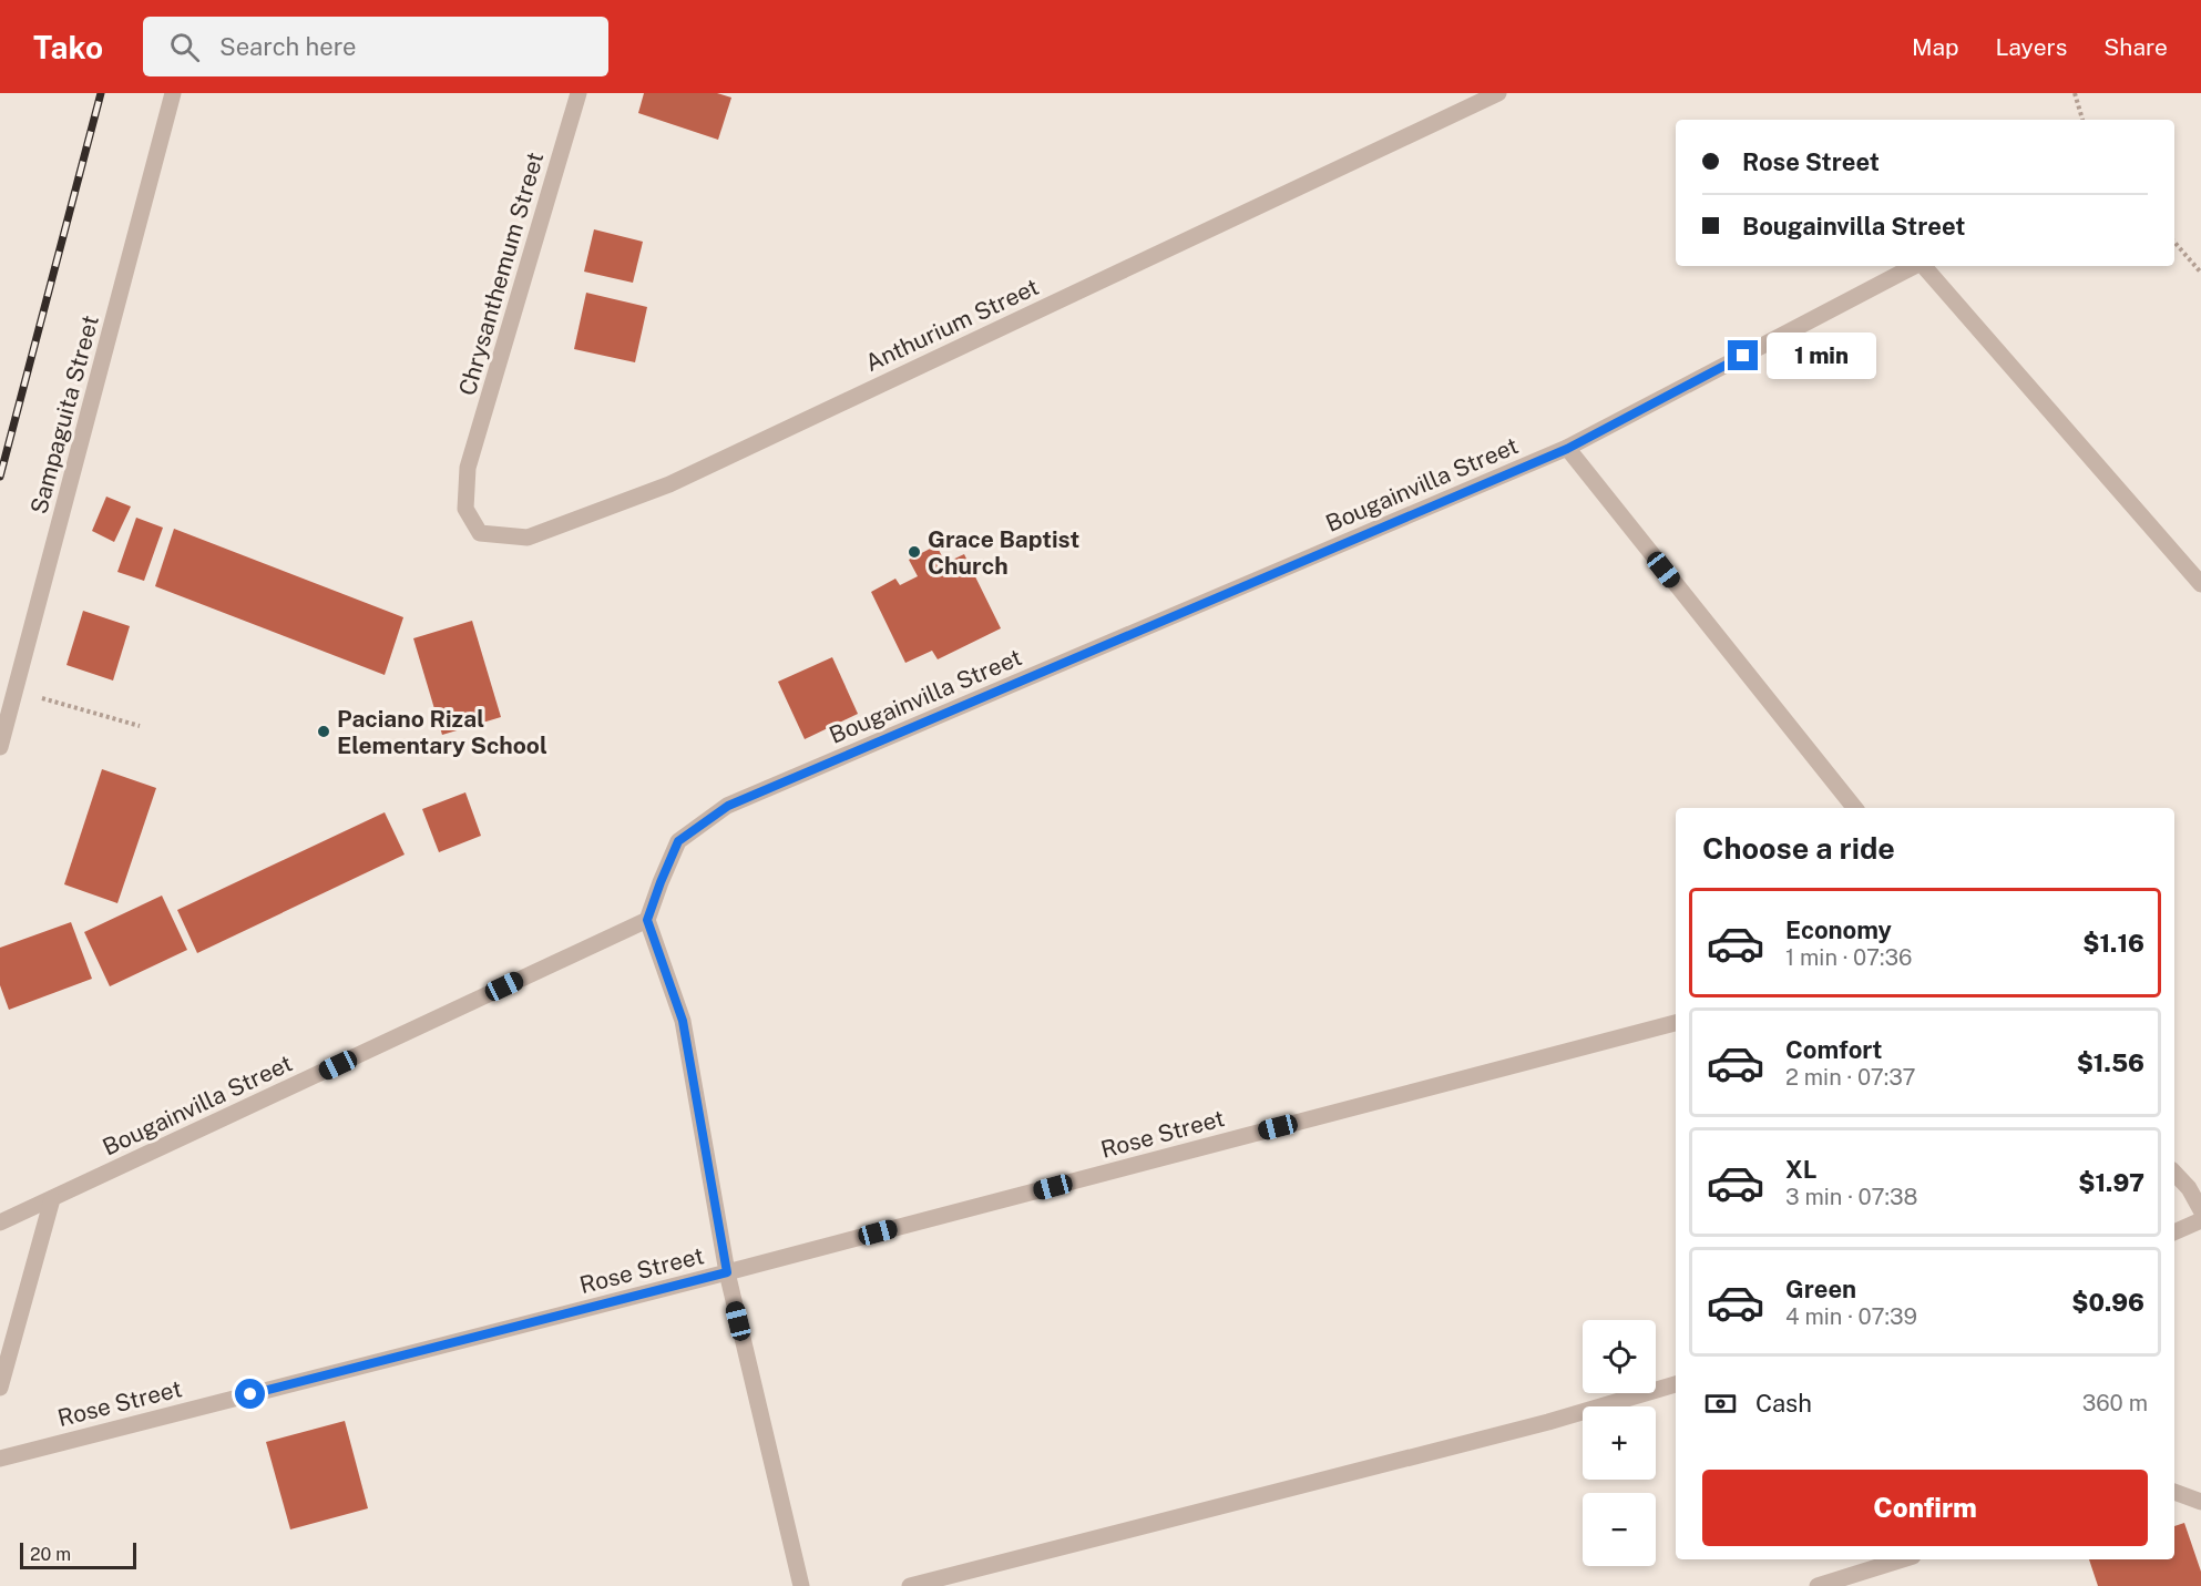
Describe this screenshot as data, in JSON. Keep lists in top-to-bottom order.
{
  "streets": {
    "street": [
      "Chrysanthemum Street",
      "Anthurium Street",
      "Sampaguita Street",
      "Bougainvilla Street",
      "Rose Street"
    ]
  },
  "crossings": [
    ["Chrysanthemum Street", "Anthurium Street"]
  ],
  "places": ["Grace Baptist Church", "Paciano Rizal Elementary School"],
  "scale_bar": "20 m",
  "page": {
    "header": "Tako",
    "search": "Search here",
    "nav": ["Map", "Layers", "Share"],
    "banner": ["Rose Street", "Bougainvilla Street"],
    "bubble": "1 min",
    "heading": "Choose a ride",
    "list": [
      {
        "name": "Economy",
        "note": "1 min · 07:36",
        "value": "$1.16"
      },
      {
        "name": "Comfort",
        "note": "2 min · 07:37",
        "value": "$1.56"
      },
      {
        "name": "XL",
        "note": "3 min · 07:38",
        "value": "$1.97"
      },
      {
        "name": "Green",
        "note": "4 min · 07:39",
        "value": "$0.96"
      }
    ],
    "map_buttons": ["+", "−"],
    "pay": ["Cash", "360 m"],
    "buttons": "Confirm",
    "scale": "20 m"
  }
}
